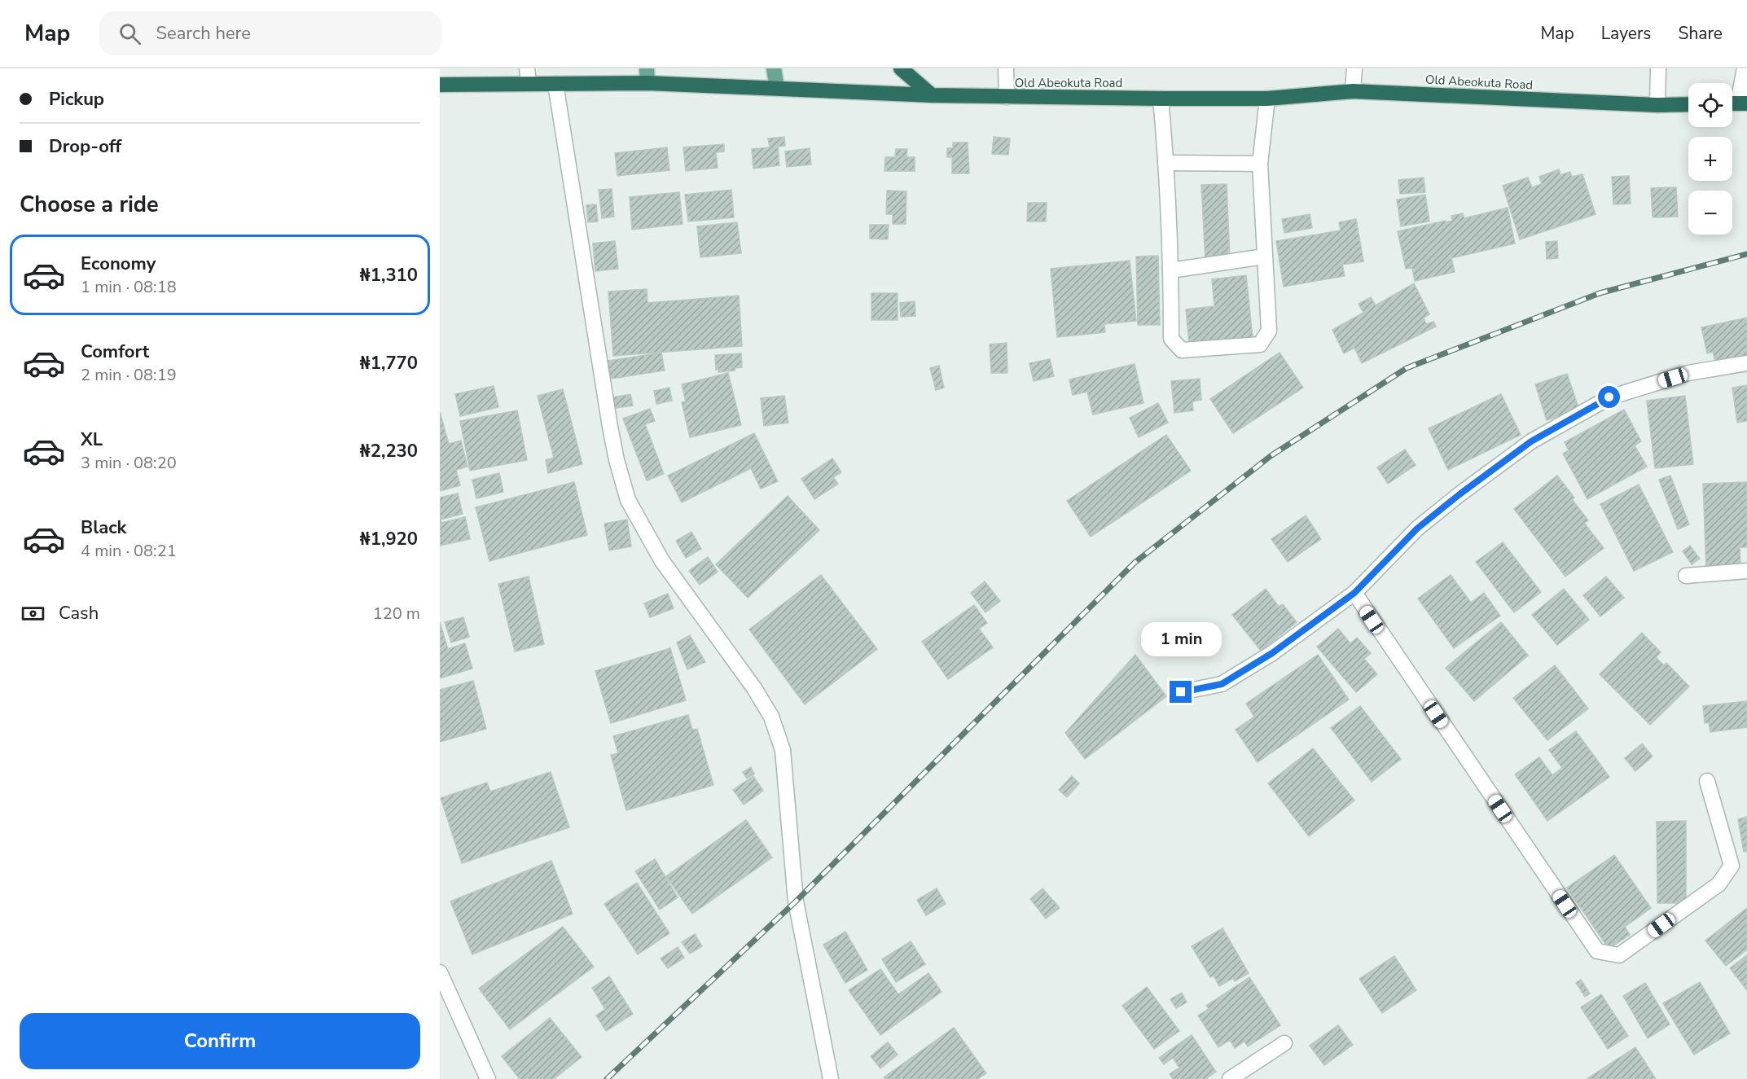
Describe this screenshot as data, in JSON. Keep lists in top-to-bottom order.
{
  "streets": {
    "highway": ["Old Abeokuta Road"]
  },
  "page": {
    "header": "Map",
    "search": "Search here",
    "nav": ["Map", "Layers", "Share"],
    "banner": ["Pickup", "Drop-off"],
    "map_buttons": ["+", "−"],
    "heading": "Choose a ride",
    "list": [
      {
        "name": "Economy",
        "note": "1 min · 08:18",
        "value": "₦1,310"
      },
      {
        "name": "Comfort",
        "note": "2 min · 08:19",
        "value": "₦1,770"
      },
      {
        "name": "XL",
        "note": "3 min · 08:20",
        "value": "₦2,230"
      },
      {
        "name": "Black",
        "note": "4 min · 08:21",
        "value": "₦1,920"
      }
    ],
    "pay": ["Cash", "120 m"],
    "bubble": "1 min",
    "buttons": "Confirm"
  }
}
